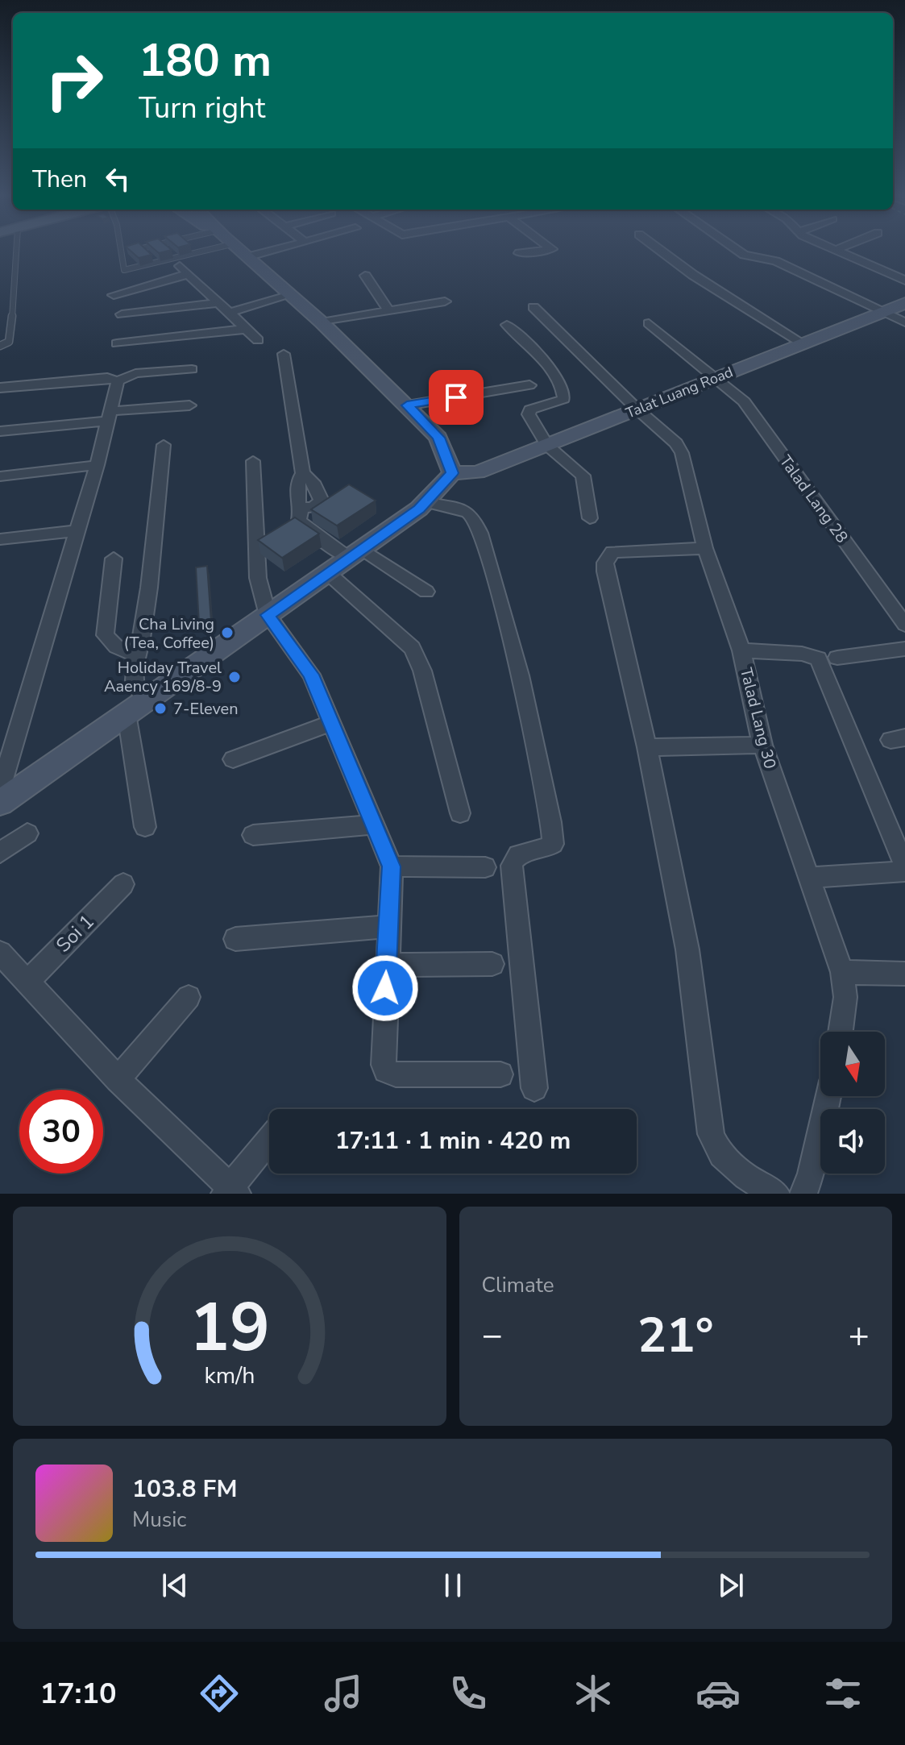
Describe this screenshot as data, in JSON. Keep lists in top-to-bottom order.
{
  "streets": {
    "main road": ["Talat Luang Road"],
    "street": ["Talad Lang 28", "Talad Lang 30", "Soi 1"]
  },
  "crossings": [
    ["Talat Luang Road", "Talad Lang 28"],
    ["Talat Luang Road", "Talad Lang 30"]
  ],
  "places": ["Cha Living (Tea, Coffee)", "Holiday Travel Aaency 169/8-9", "7-Eleven"],
  "north": "bottom",
  "page": {
    "turn": ["180 m", "Turn right"],
    "then": "Then",
    "limit": "30",
    "trip": "17:11 · 1 min · 420 m",
    "tile": "Climate",
    "heat": ["−", "21°", "+"],
    "song": ["103.8 FM", "Music"],
    "tabs": "17:10",
    "gauge": ["19", "km/h"]
  }
}
